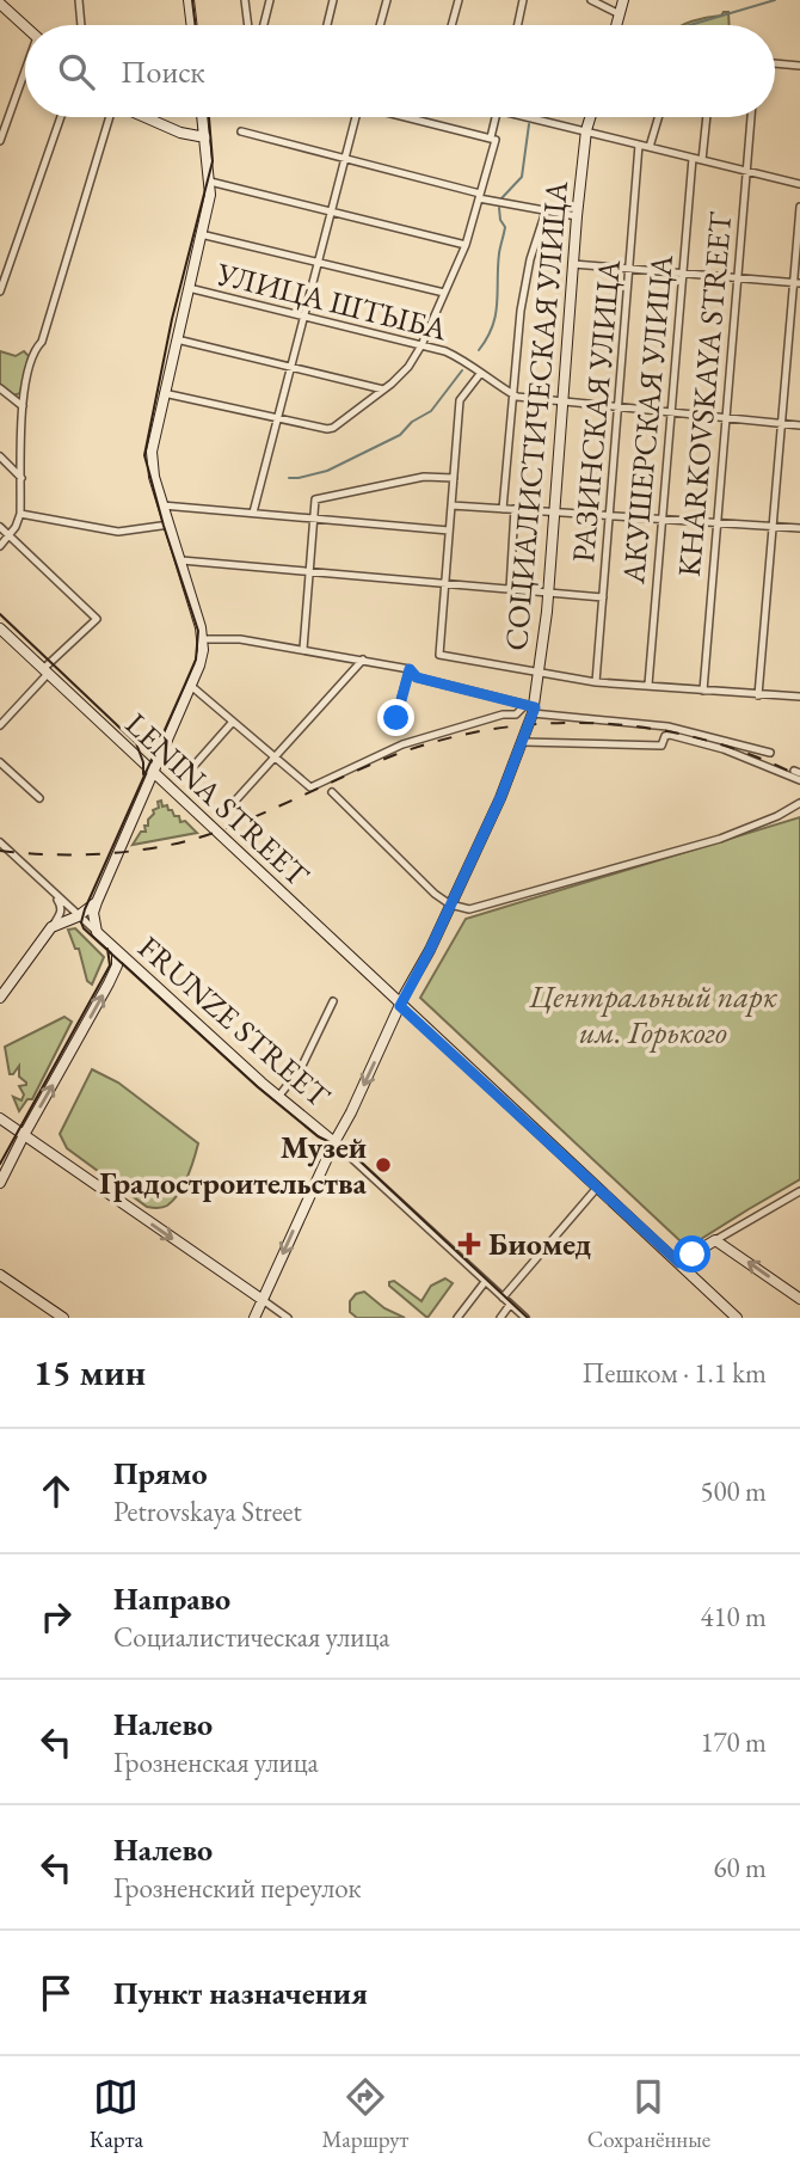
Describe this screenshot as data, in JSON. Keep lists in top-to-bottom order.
{
  "streets": {
    "main road": ["СОЦИАЛИСТИЧЕСКАЯ УЛИЦА", "LENINA STREET", "FRUNZE STREET"],
    "street": [
      "УЛИЦА ШТЫБА",
      "KHARKOVSKAYA STREET",
      "РАЗИНСКАЯ УЛИЦА",
      "АКУШЕРСКАЯ УЛИЦА"
    ]
  },
  "crossings": [
    ["УЛИЦА ШТЫБА", "KHARKOVSKAYA STREET"],
    ["УЛИЦА ШТЫБА", "РАЗИНСКАЯ УЛИЦА"],
    ["УЛИЦА ШТЫБА", "СОЦИАЛИСТИЧЕСКАЯ УЛИЦА"],
    ["УЛИЦА ШТЫБА", "АКУШЕРСКАЯ УЛИЦА"],
    ["СОЦИАЛИСТИЧЕСКАЯ УЛИЦА", "LENINA STREET"],
    ["СОЦИАЛИСТИЧЕСКАЯ УЛИЦА", "FRUNZE STREET"]
  ],
  "parks": ["Центральный парк им. Горького"],
  "places": {
    "other": ["Музей Градостроительства"],
    "health": ["Биомед"]
  },
  "page": {
    "search": "Поиск",
    "heading": ["15 мин", "Пешком · 1.1 km"],
    "list": [
      ["Прямо", "Petrovskaya Street", "500 m"],
      ["Направо", "Социалистическая улица", "410 m"],
      ["Налево", "Грозненская улица", "170 m"],
      ["Налево", "Грозненский переулок", "60 m"],
      "Пункт назначения"
    ],
    "nav": ["Карта", "Маршрут", "Сохранённые"]
  }
}
